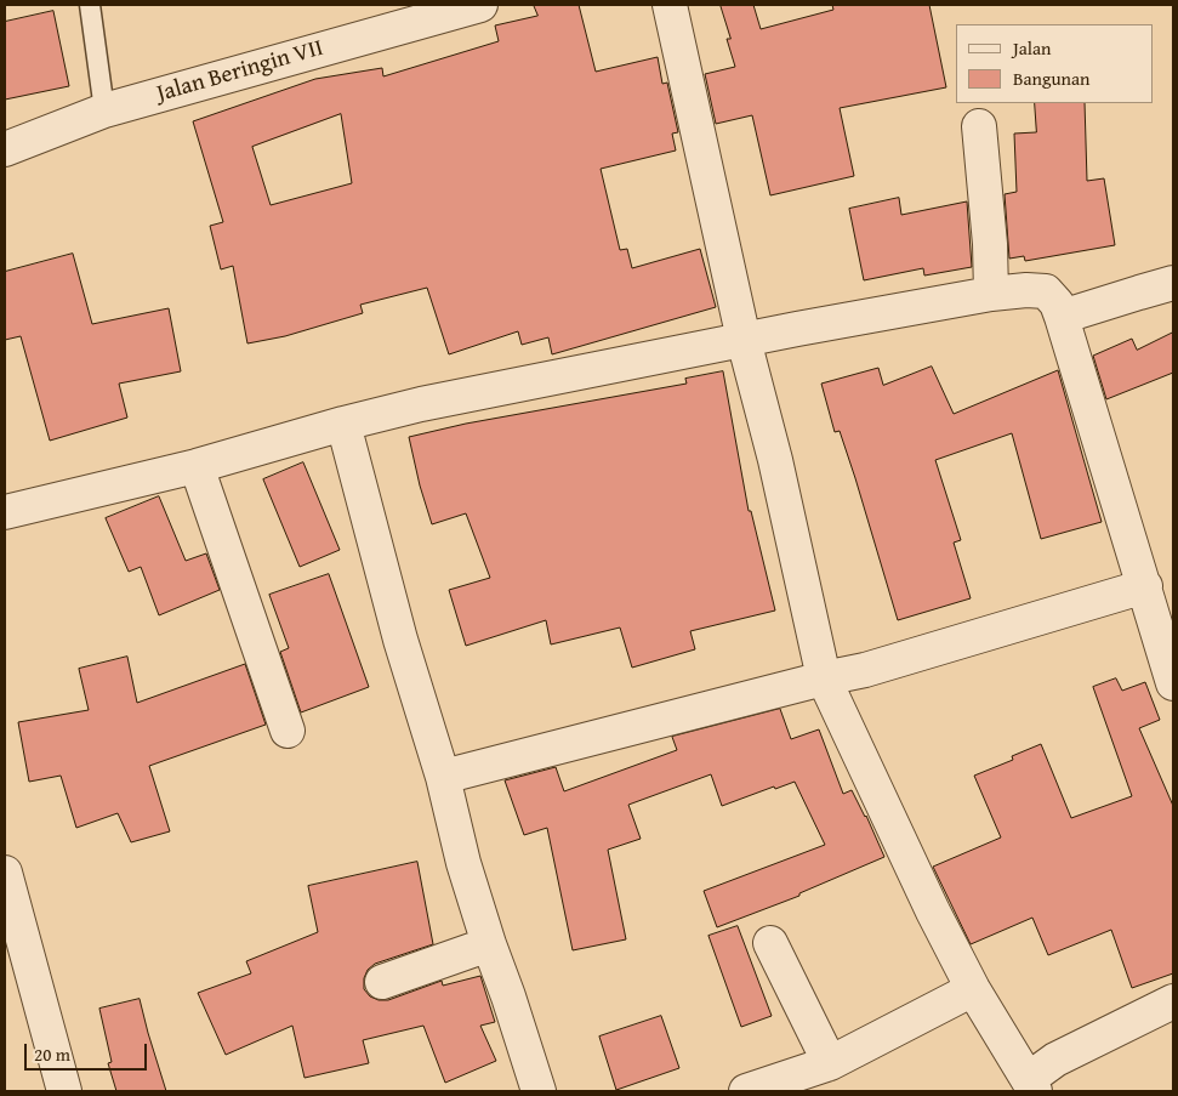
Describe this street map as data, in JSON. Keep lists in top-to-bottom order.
{
  "streets": {
    "street": ["Jalan Beringin VII"]
  },
  "legend": ["Jalan", "Bangunan"],
  "scale_bar": "20 m"
}
